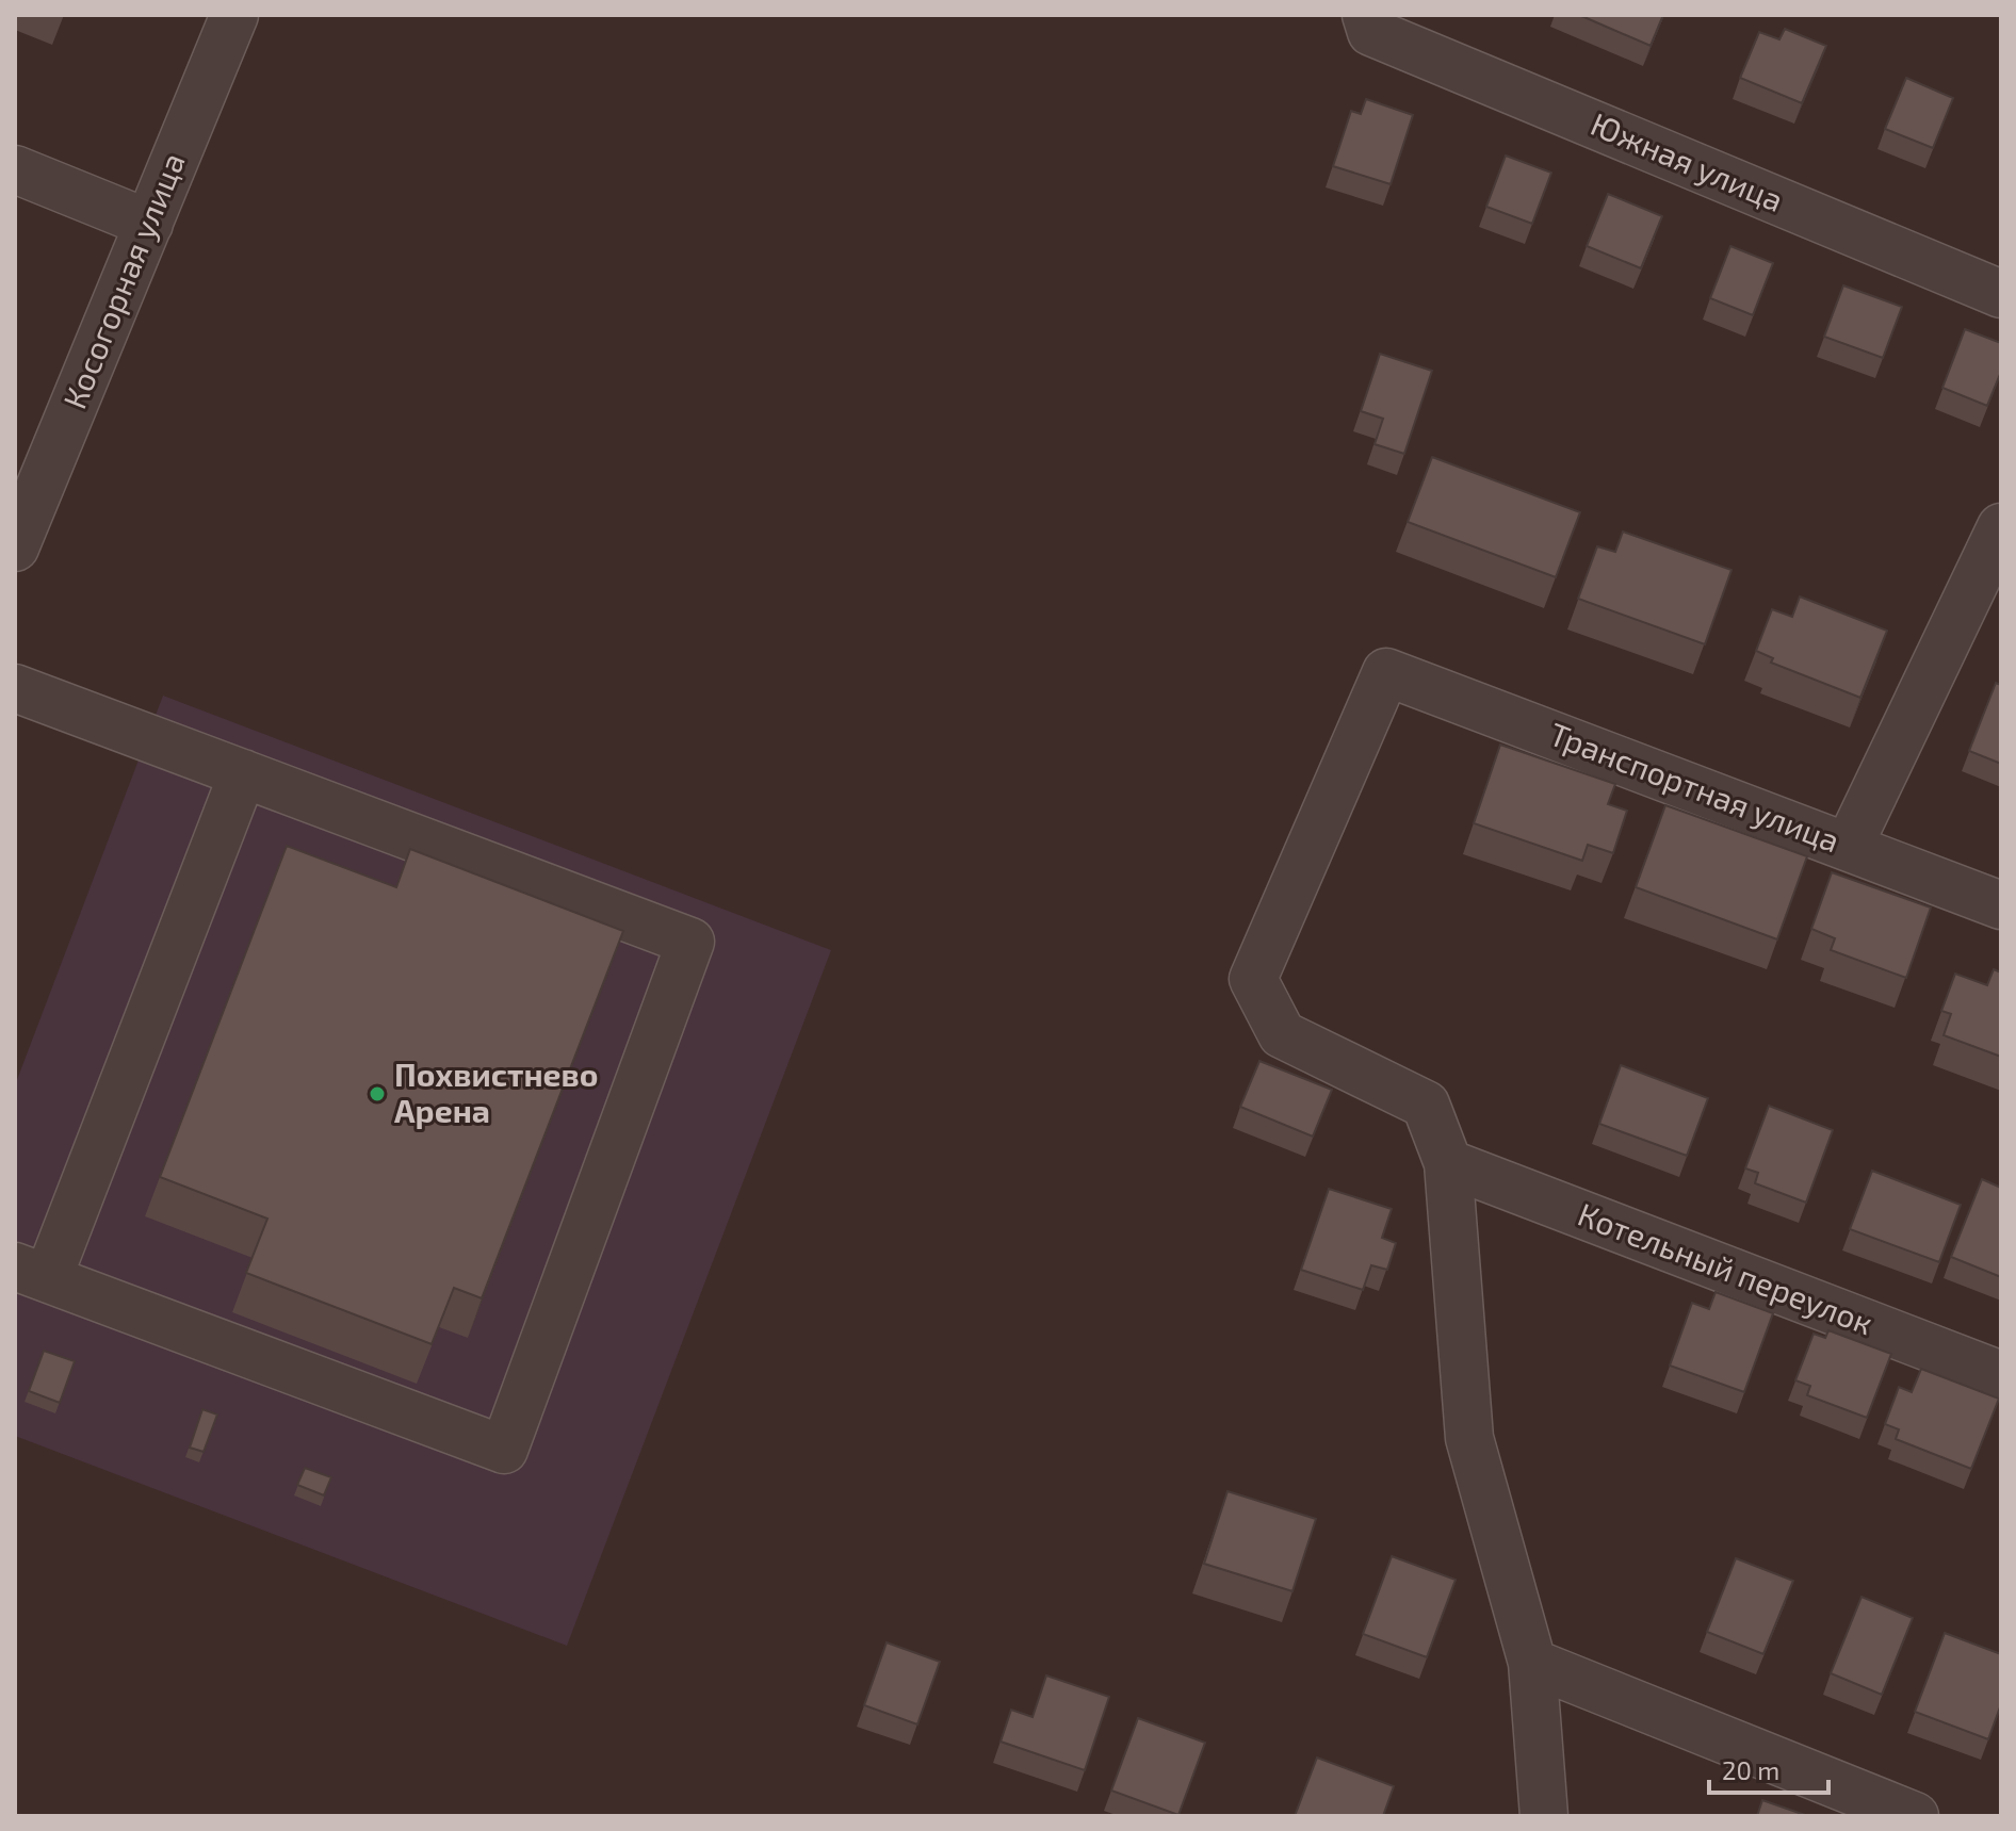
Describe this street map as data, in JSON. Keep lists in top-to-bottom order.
{
  "streets": {
    "street": [
      "Южная улица",
      "Косогорная улица",
      "Транспортная улица",
      "Котельный переулок"
    ]
  },
  "crossings": [
    ["Транспортная улица", "Котельный переулок"]
  ],
  "places": ["Похвистнево Арена"],
  "scale_bar": "20 m"
}
